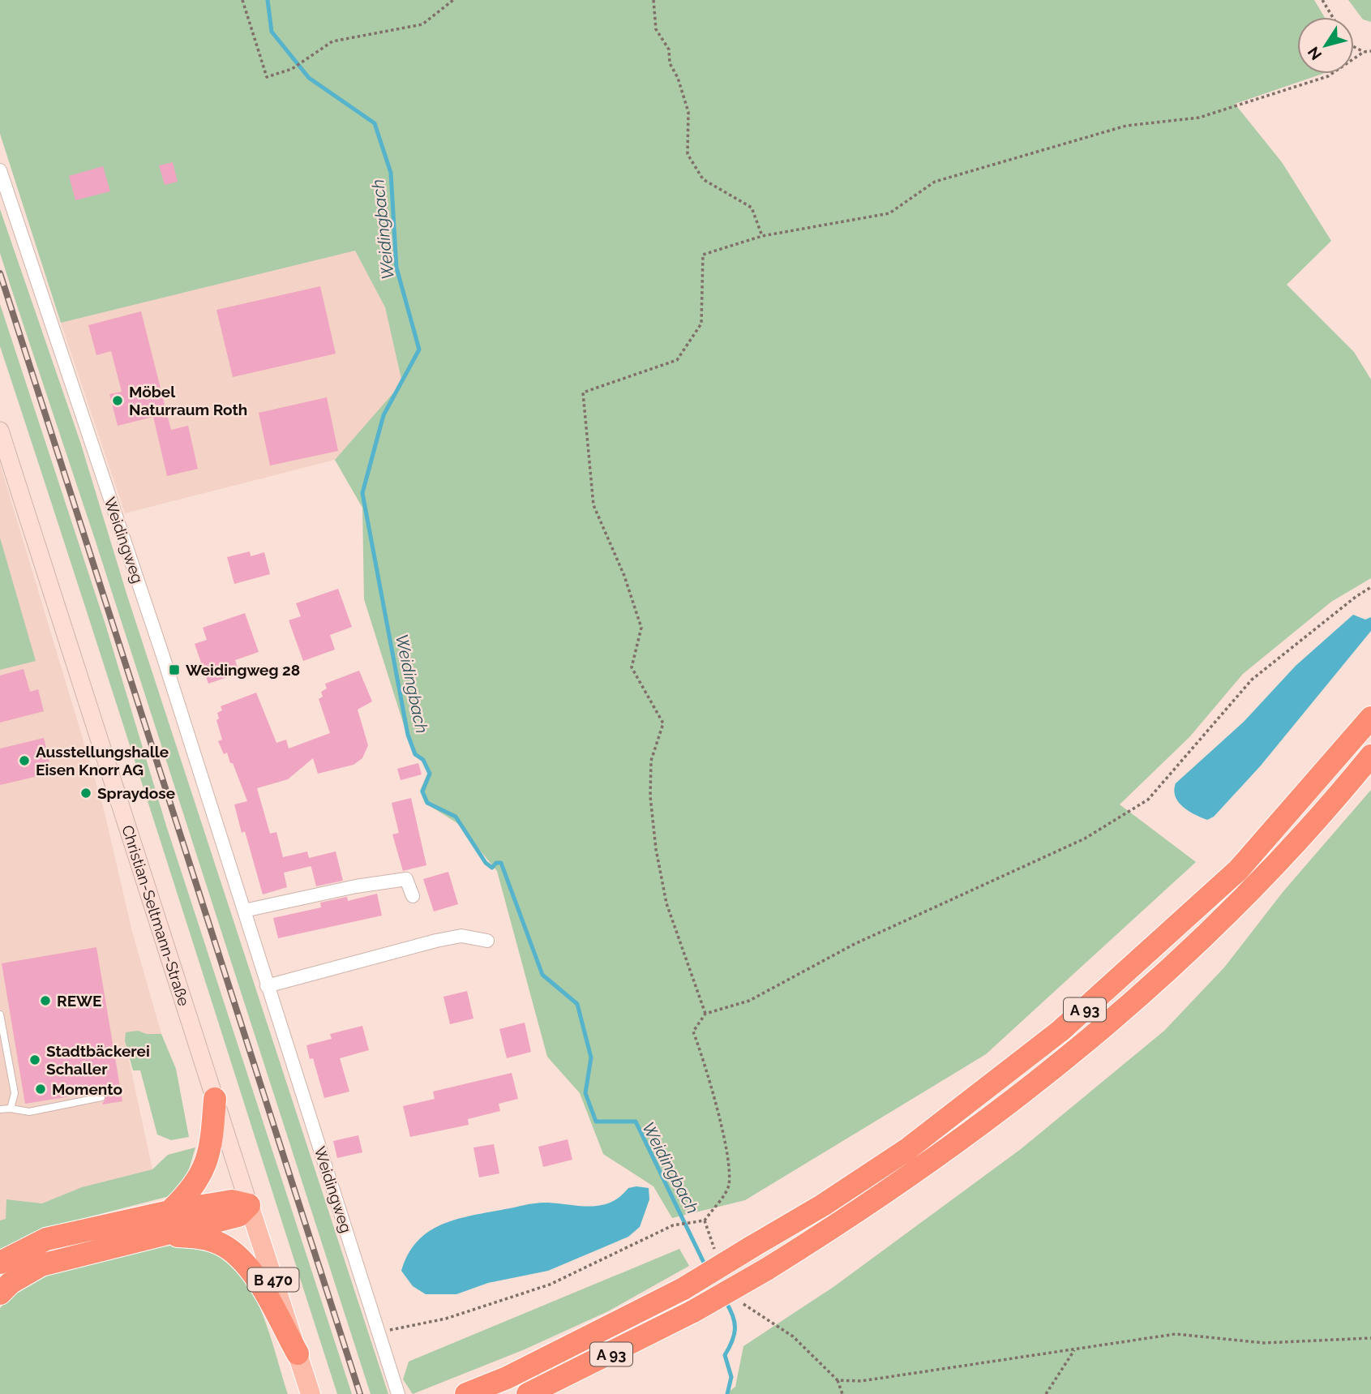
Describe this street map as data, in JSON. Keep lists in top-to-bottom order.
{
  "streets": {
    "highway": ["A 93"],
    "main road": ["Christian-Seltmann-Straße", "B 470"],
    "street": ["Weidingweg"]
  },
  "crossings": [
    ["Christian-Seltmann-Straße", "B 470"]
  ],
  "water": ["Weidingbach"],
  "places": {
    "other": [
      "Möbel Naturraum Roth",
      "Ausstellungshalle Eisen Knorr AG",
      "Spraydose",
      "REWE",
      "Stadtbäckerei Schaller",
      "Momento"
    ],
    "transit": ["Weidingweg 28"]
  },
  "north": "bottom left"
}
